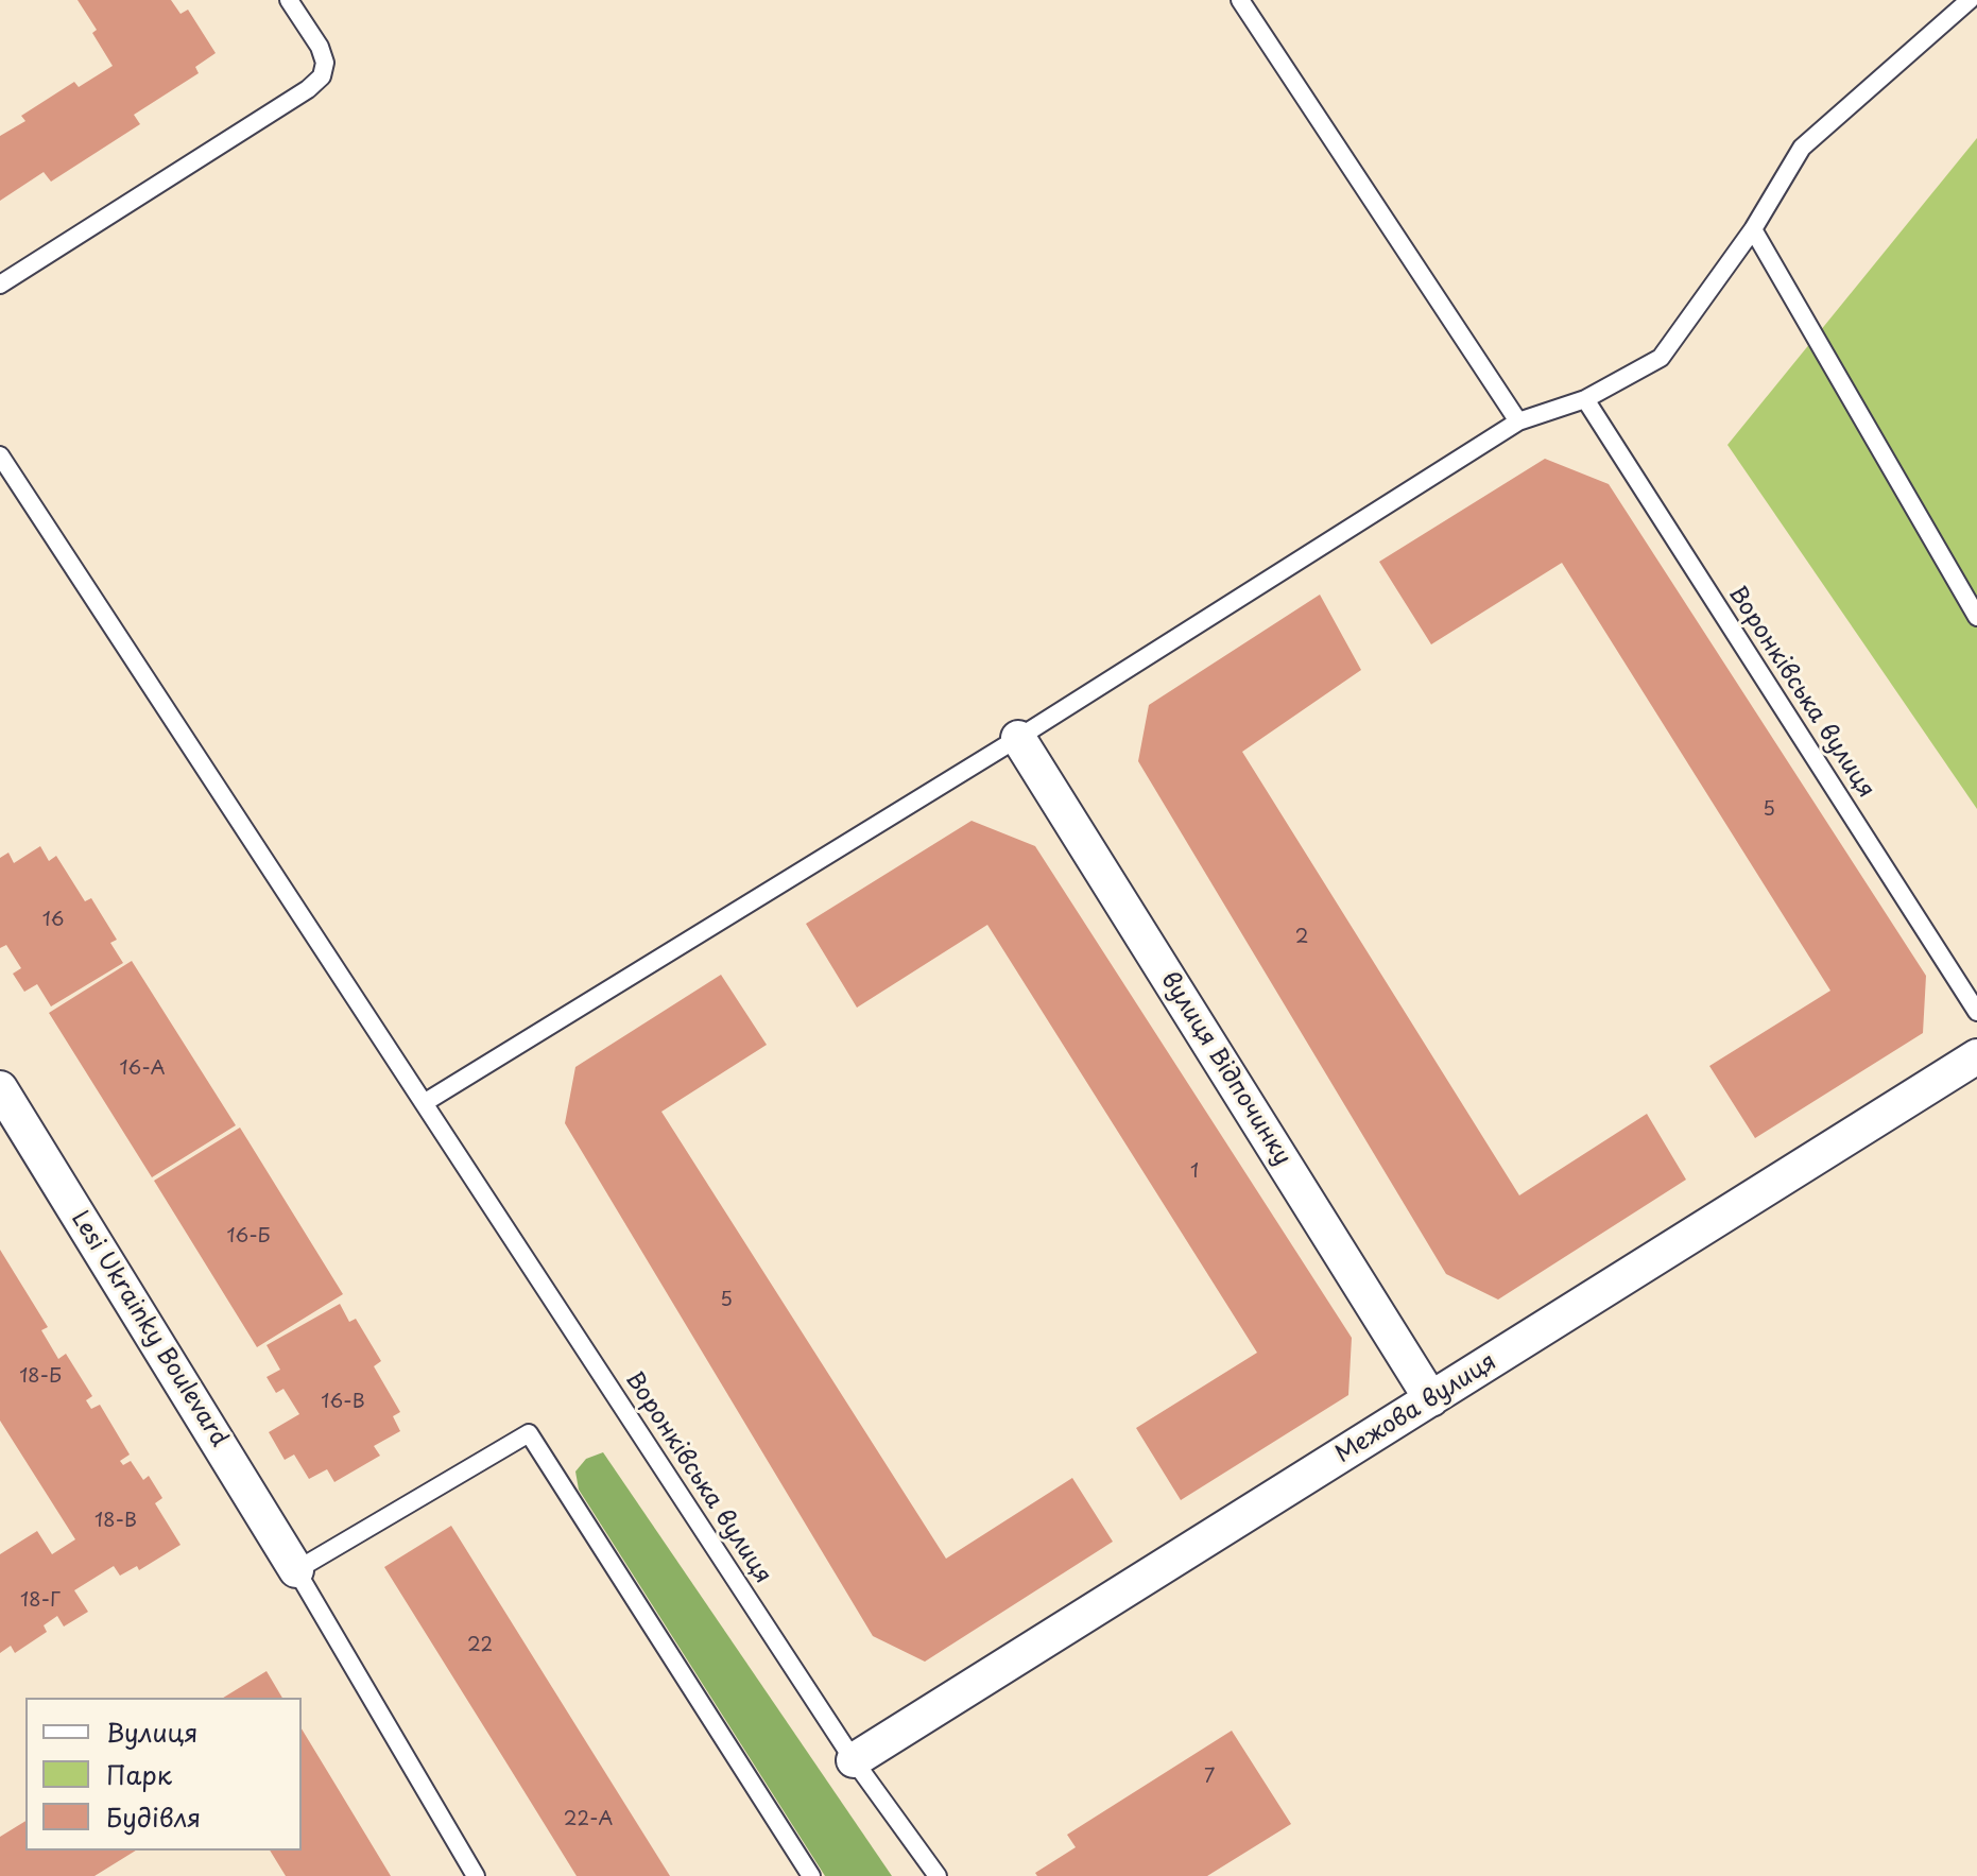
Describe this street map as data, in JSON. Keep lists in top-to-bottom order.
{
  "streets": {
    "street": ["вулиця Відпочинку", "Lesi Ukrainky Boulevard", "Межова вулиця"],
    "lane": ["Воронківська вулиця"]
  },
  "crossings": [
    ["Воронківська вулиця", "Межова вулиця"],
    ["вулиця Відпочинку", "Межова вулиця"]
  ],
  "house_numbers": [
    "5",
    "16",
    "2",
    "16-А",
    "1",
    "16-Б",
    "5",
    "18-Б",
    "16-В",
    "18-В",
    "18-Г",
    "22",
    "7",
    "22-А"
  ],
  "legend": ["Вулиця", "Парк", "Будівля"]
}
